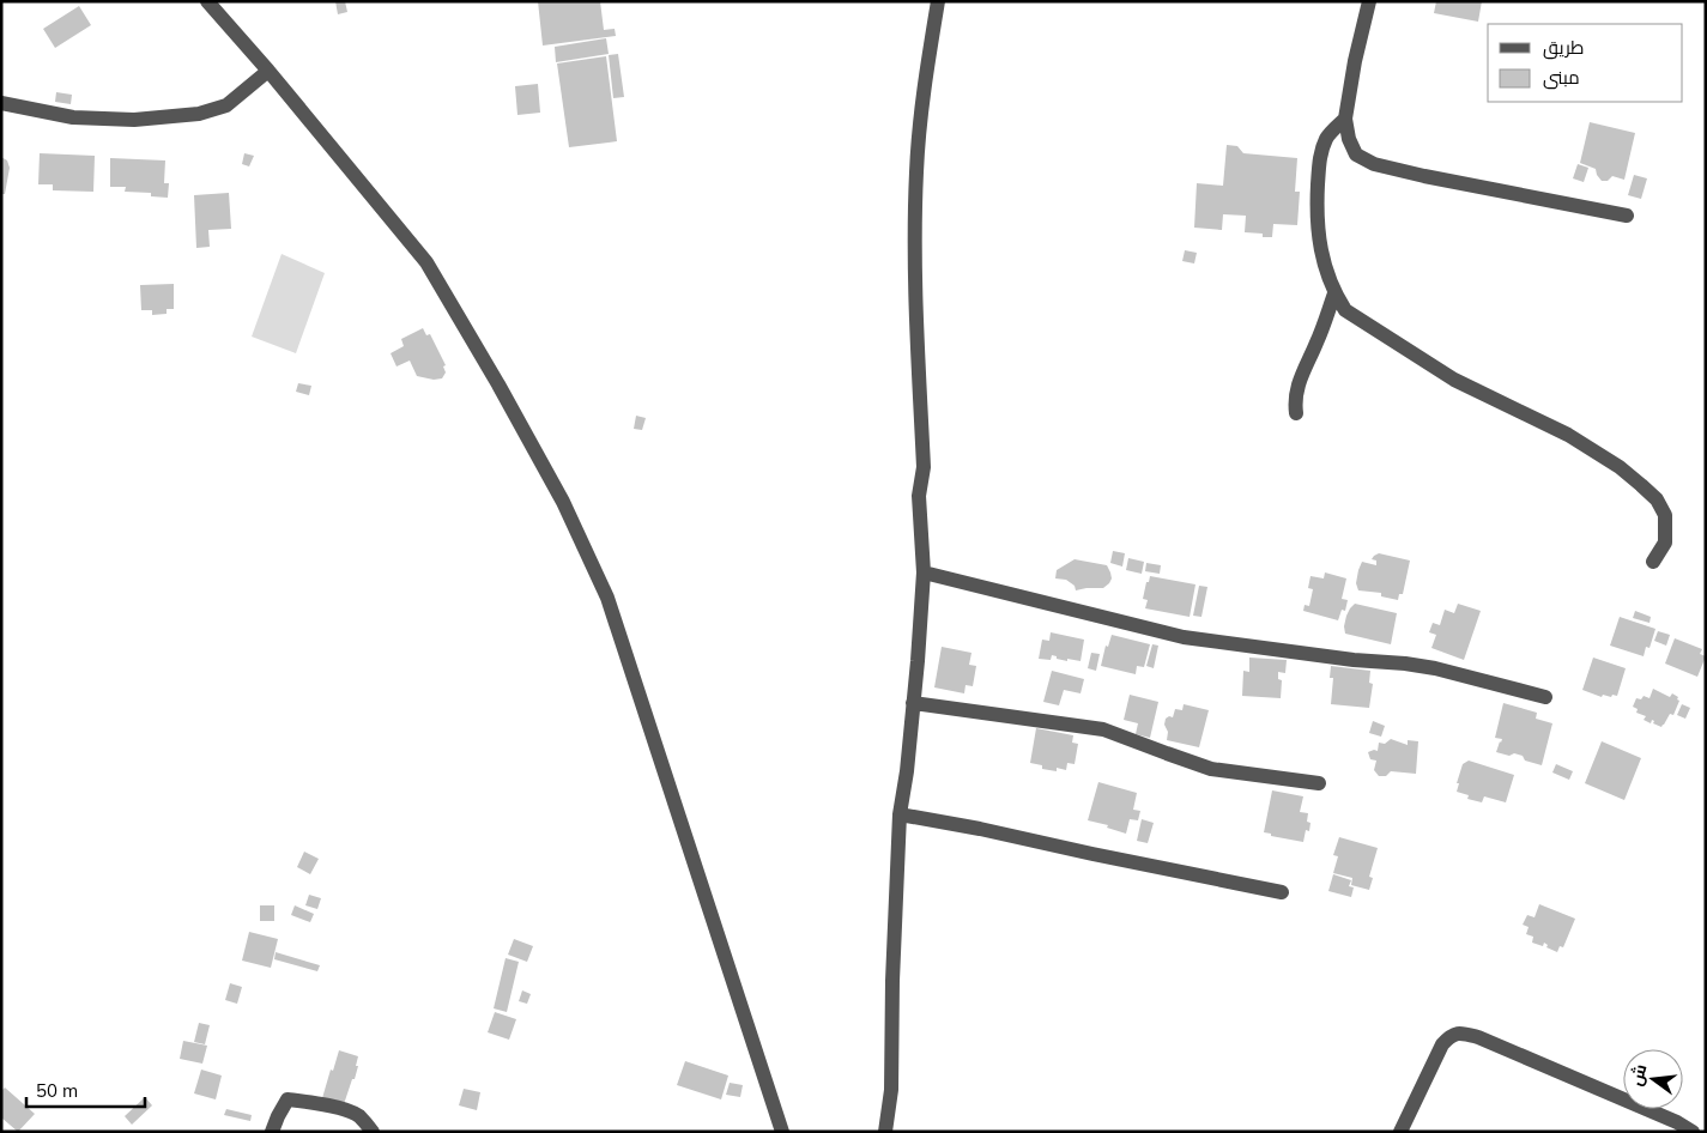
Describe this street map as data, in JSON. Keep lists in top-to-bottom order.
{
  "legend": ["طريق", "مبنى"],
  "scale_bar": "50 m",
  "north": "left"
}
